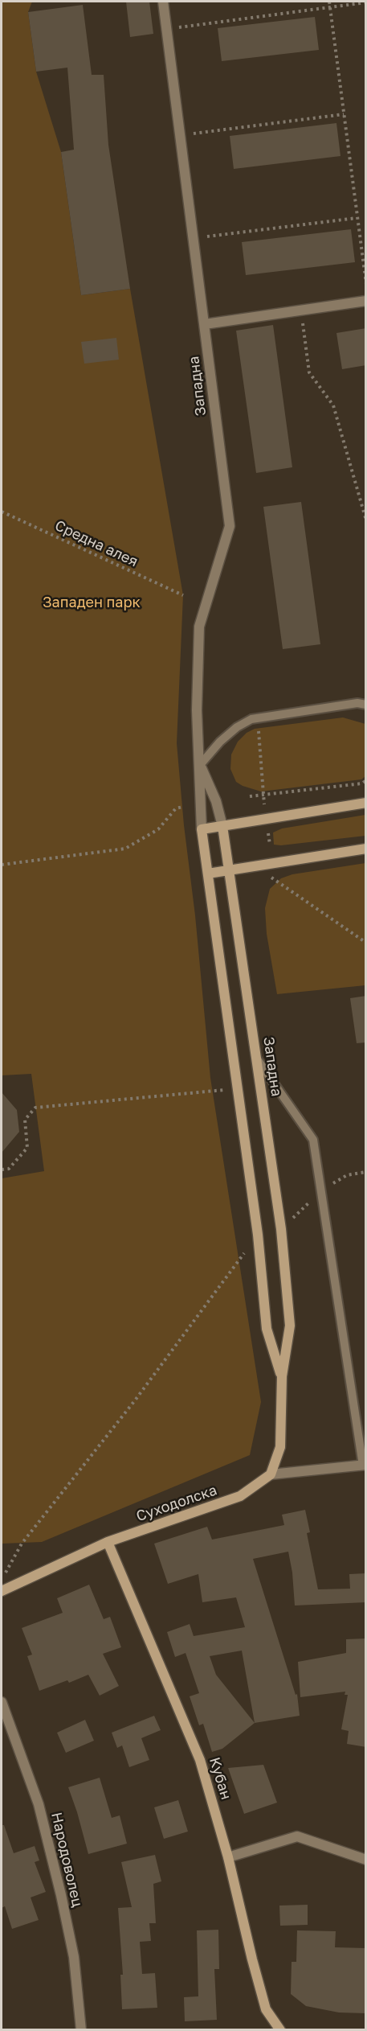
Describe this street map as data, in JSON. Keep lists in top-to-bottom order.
{
  "streets": {
    "street": [
      "Западна",
      "Суходолска",
      "Кубан",
      "Народоволец"
    ],
    "path": ["Средна алея"]
  },
  "crossings": [
    ["Западна", "Суходолска"],
    ["Суходолска", "Кубан"]
  ],
  "parks": ["Западен парк"]
}
